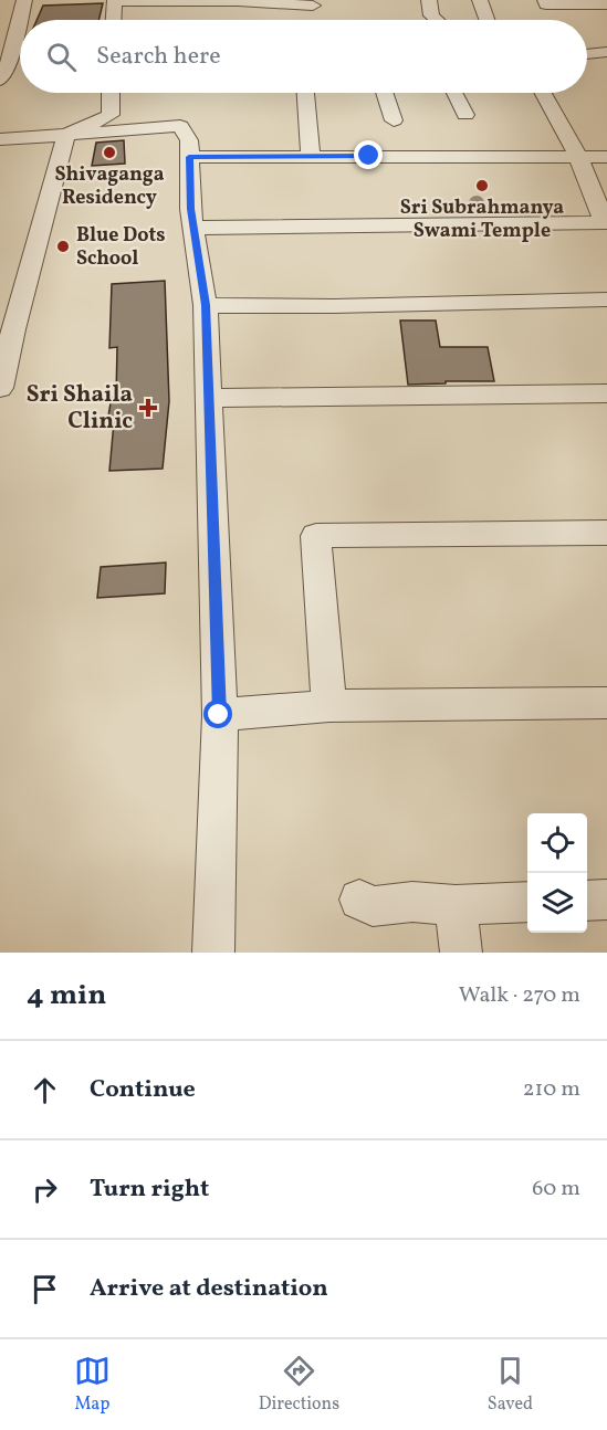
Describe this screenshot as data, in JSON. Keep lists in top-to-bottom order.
{
  "places": {
    "other": ["Shivaganga Residency", "Sri Subrahmanya Swami Temple", "Blue Dots School"],
    "health": ["Sri Shaila Clinic"]
  },
  "page": {
    "search": "Search here",
    "heading": ["4 min", "Walk · 270 m"],
    "list": [
      ["Continue", "210 m"],
      ["Turn right", "60 m"],
      "Arrive at destination"
    ],
    "nav": ["Map", "Directions", "Saved"]
  }
}
